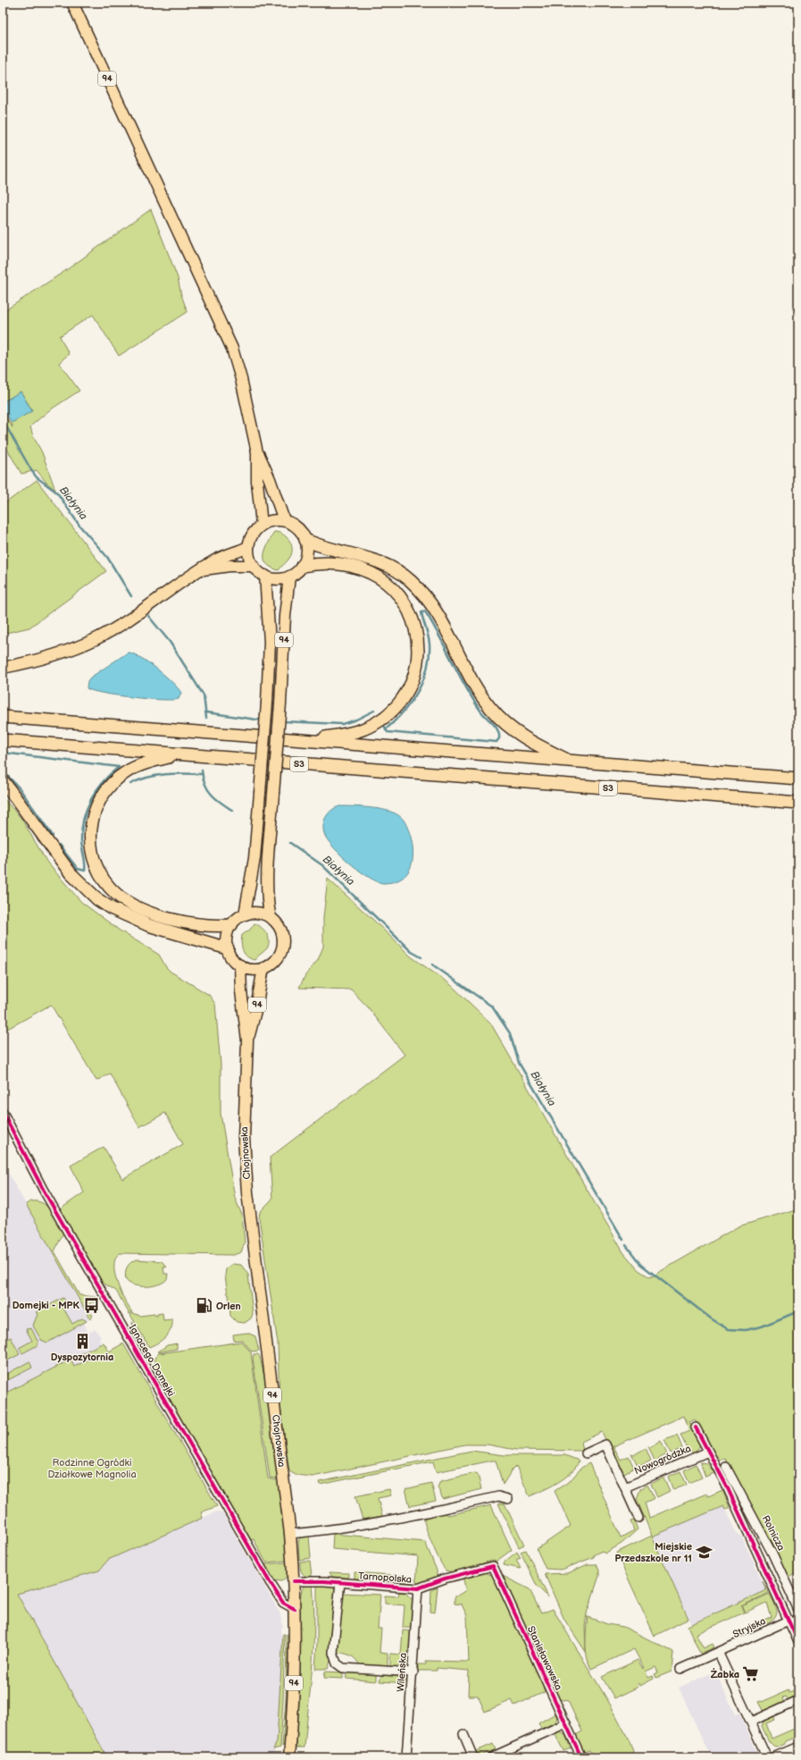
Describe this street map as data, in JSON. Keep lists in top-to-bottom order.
{
  "streets": {
    "highway": ["S3"],
    "main road": ["94", "Chojnowska"],
    "street": [
      "Ignacego Domejki",
      "Nowogródzka",
      "Rolnicza",
      "Tarnopolska",
      "Stryjska",
      "Stanisławowska",
      "Wileńska"
    ]
  },
  "crossings": [
    ["94", "Chojnowska"],
    ["Chojnowska", "Ignacego Domejki"],
    ["Chojnowska", "Tarnopolska"],
    ["Tarnopolska", "Stanisławowska"],
    ["Tarnopolska", "Wileńska"]
  ],
  "water": ["Białynia"],
  "parks": ["Rodzinne Ogródki Działkowe Magnolia"],
  "places": {
    "bus stop": ["Domejki - MPK"],
    "fuel station": ["Orlen"],
    "building": ["Dyspozytornia"],
    "school or university": ["Miejskie Przedszkole nr 11"],
    "supermarket": ["Żabka"]
  }
}
